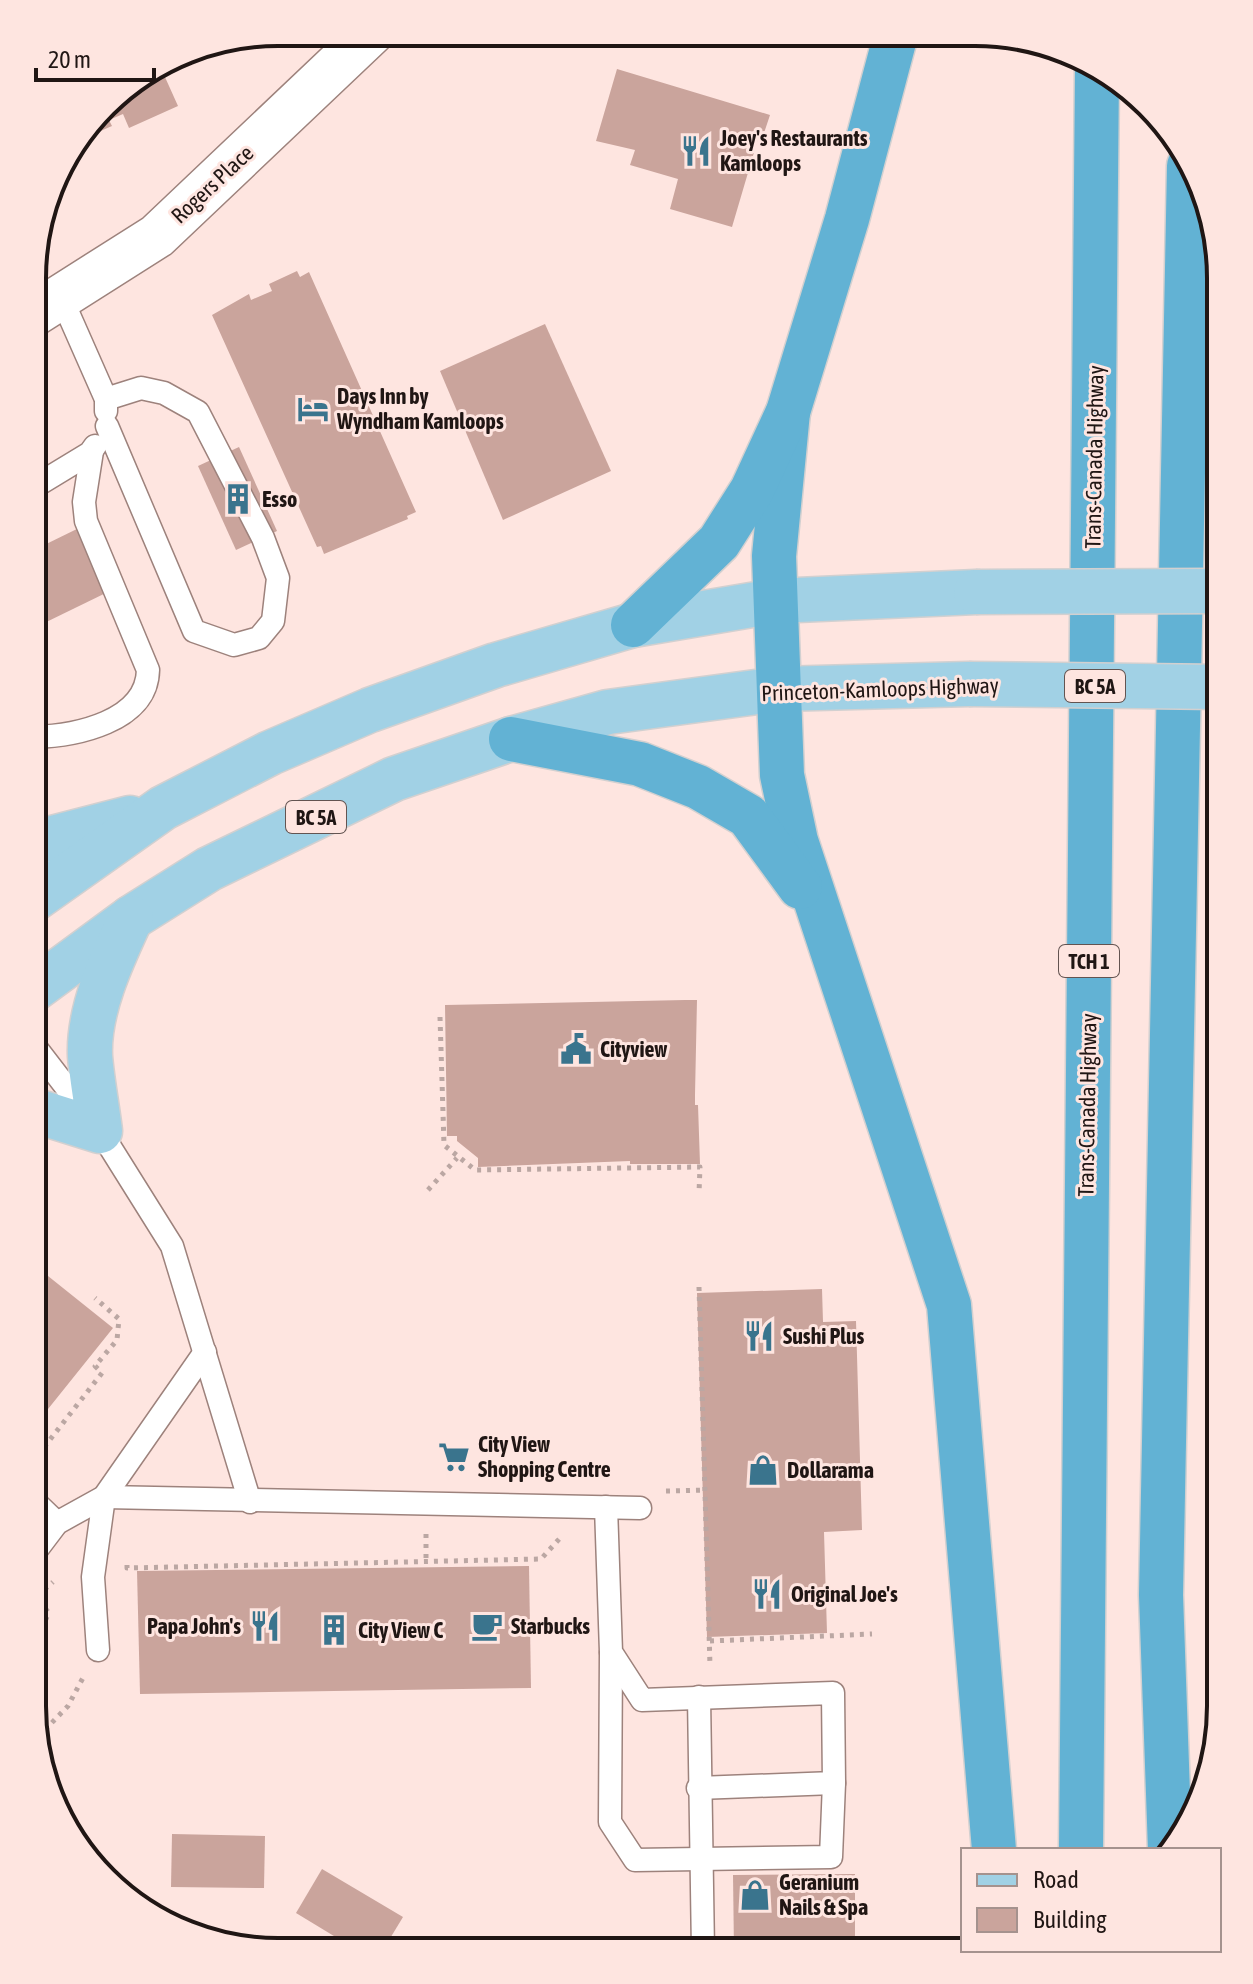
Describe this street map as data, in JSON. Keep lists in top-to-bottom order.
{
  "streets": {
    "highway": ["Trans-Canada Highway", "TCH 1"],
    "main road": ["BC 5A", "Princeton-Kamloops Highway"],
    "street": ["Rogers Place"]
  },
  "places": {
    "restaurant": [
      "Joey's Restaurants Kamloops",
      "Sushi Plus",
      "Original Joe's",
      "Papa John's"
    ],
    "hotel": ["Days Inn by Wyndham Kamloops"],
    "building": ["Esso", "City View C"],
    "public building": ["Cityview"],
    "supermarket": ["City View Shopping Centre"],
    "shop": ["Dollarama", "Geranium Nails & Spa"],
    "cafe": ["Starbucks"]
  },
  "legend": ["Road", "Building"],
  "scale_bar": "20 m"
}
